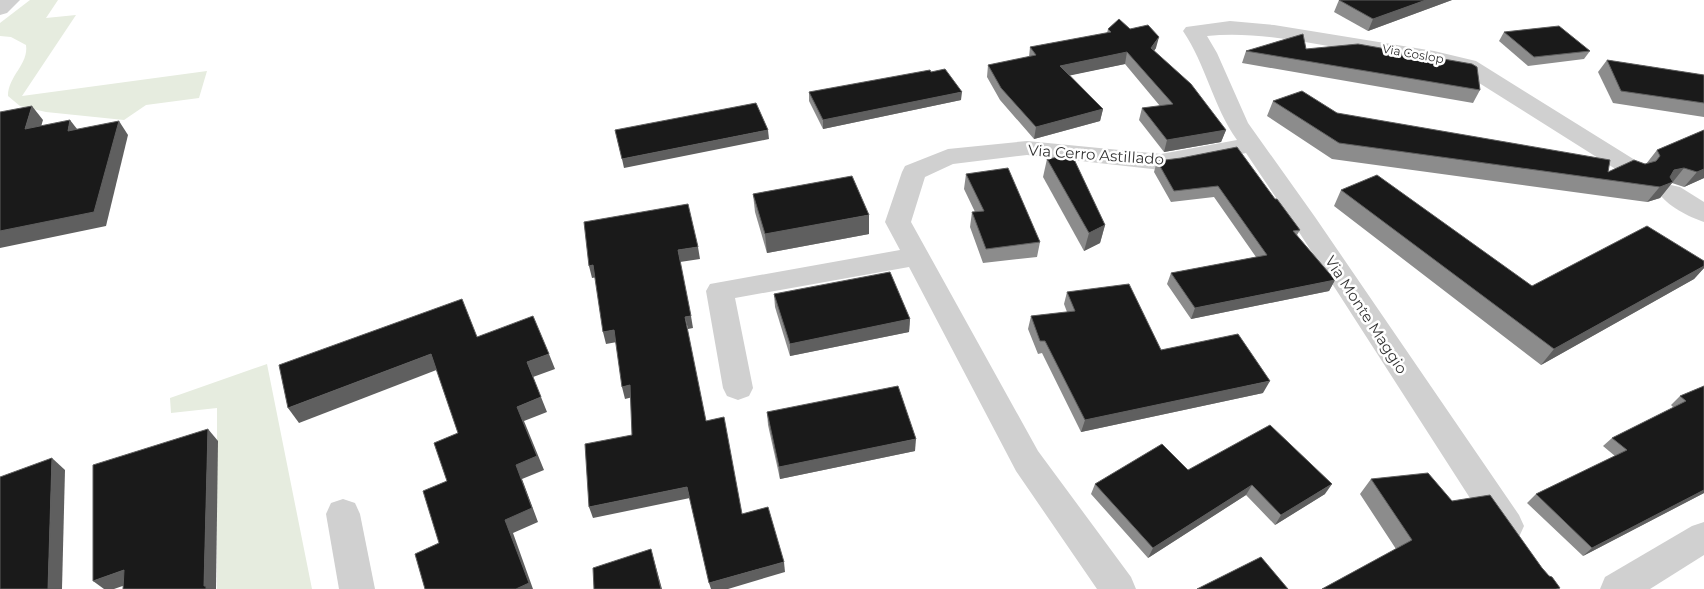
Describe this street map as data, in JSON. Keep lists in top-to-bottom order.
{
  "streets": {
    "street": ["Via Coslop", "Via Cerro Astillado", "Via Monte Maggio"]
  },
  "crossings": [
    ["Via Coslop", "Via Monte Maggio"],
    ["Via Cerro Astillado", "Via Monte Maggio"]
  ]
}
